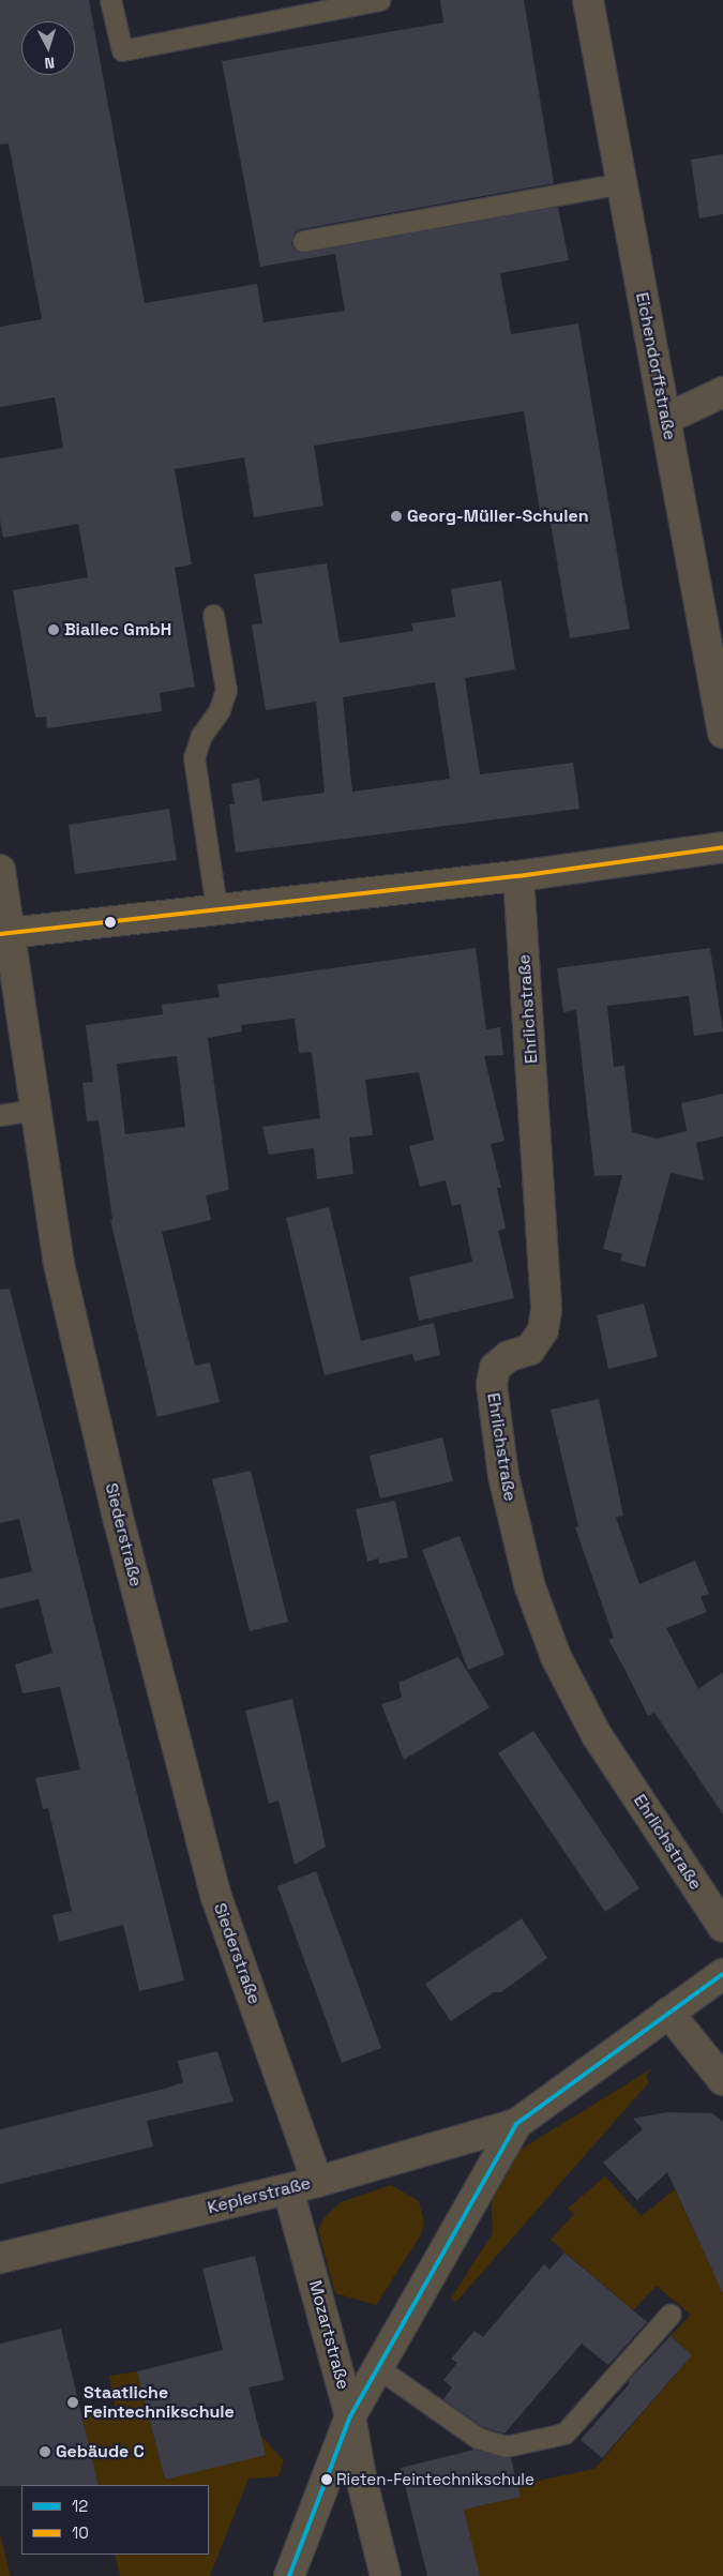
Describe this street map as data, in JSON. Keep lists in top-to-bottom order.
{
  "streets": {
    "street": [
      "Eichendorffstraße",
      "Ehrlichstraße",
      "Siederstraße",
      "Keplerstraße",
      "Mozartstraße"
    ]
  },
  "crossings": [
    ["Siederstraße", "Keplerstraße"],
    ["Keplerstraße", "Mozartstraße"]
  ],
  "places": [
    "Georg-Müller-Schulen",
    "Biallec GmbH",
    "Staatliche Feintechnikschule",
    "Gebäude C",
    "Rieten-Feintechnikschule"
  ],
  "lines": ["transit line 10", "transit line 12"],
  "legend": ["12", "10"],
  "north": "bottom"
}
